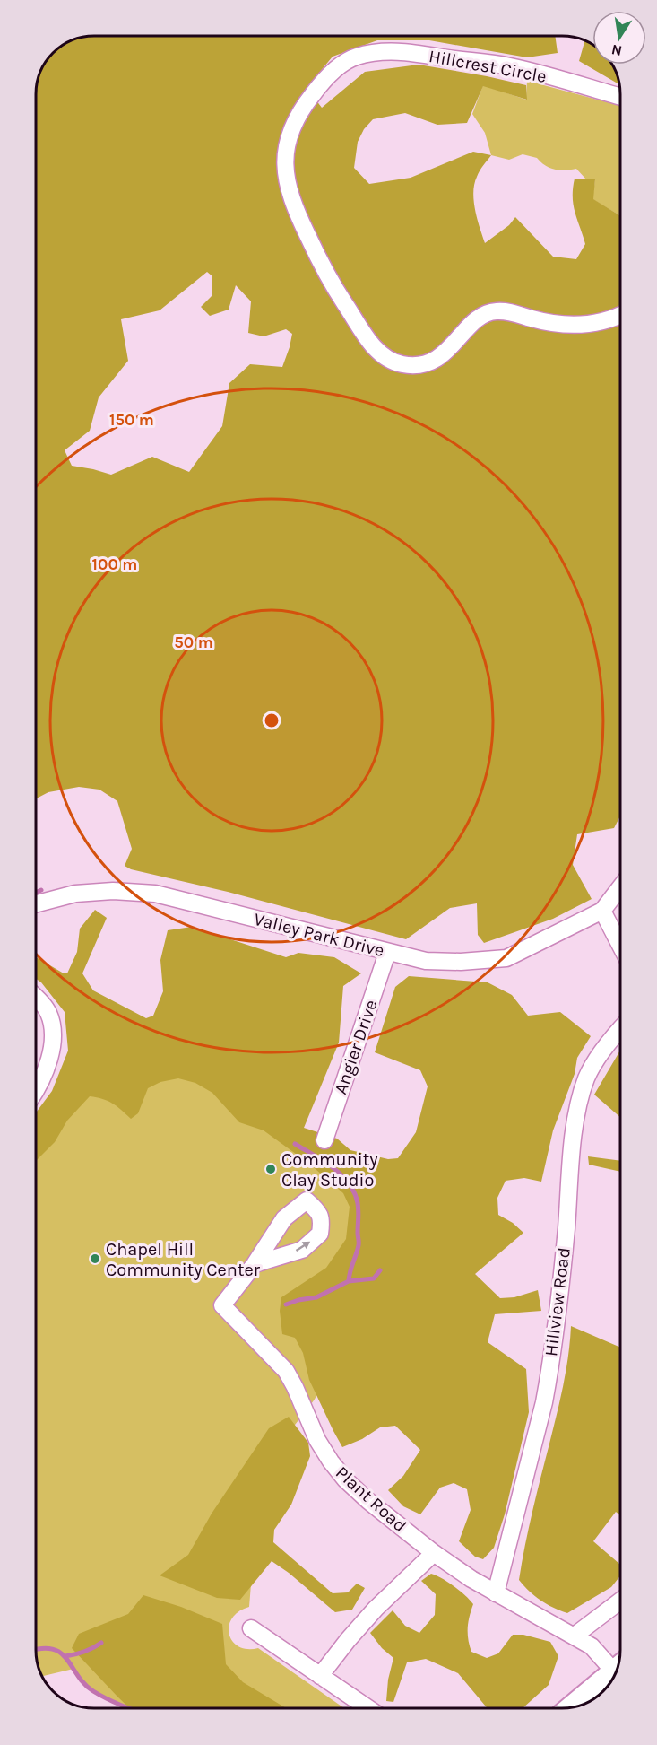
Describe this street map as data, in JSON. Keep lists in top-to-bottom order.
{
  "streets": {
    "street": [
      "Hillcrest Circle",
      "Valley Park Drive",
      "Angier Drive",
      "Hillview Road",
      "Plant Road"
    ]
  },
  "crossings": [
    ["Valley Park Drive", "Angier Drive"],
    ["Hillview Road", "Plant Road"]
  ],
  "places": ["Community Clay Studio", "Chapel Hill Community Center"],
  "north": "bottom",
  "rings": ["150 m", "100 m", "50 m"]
}
